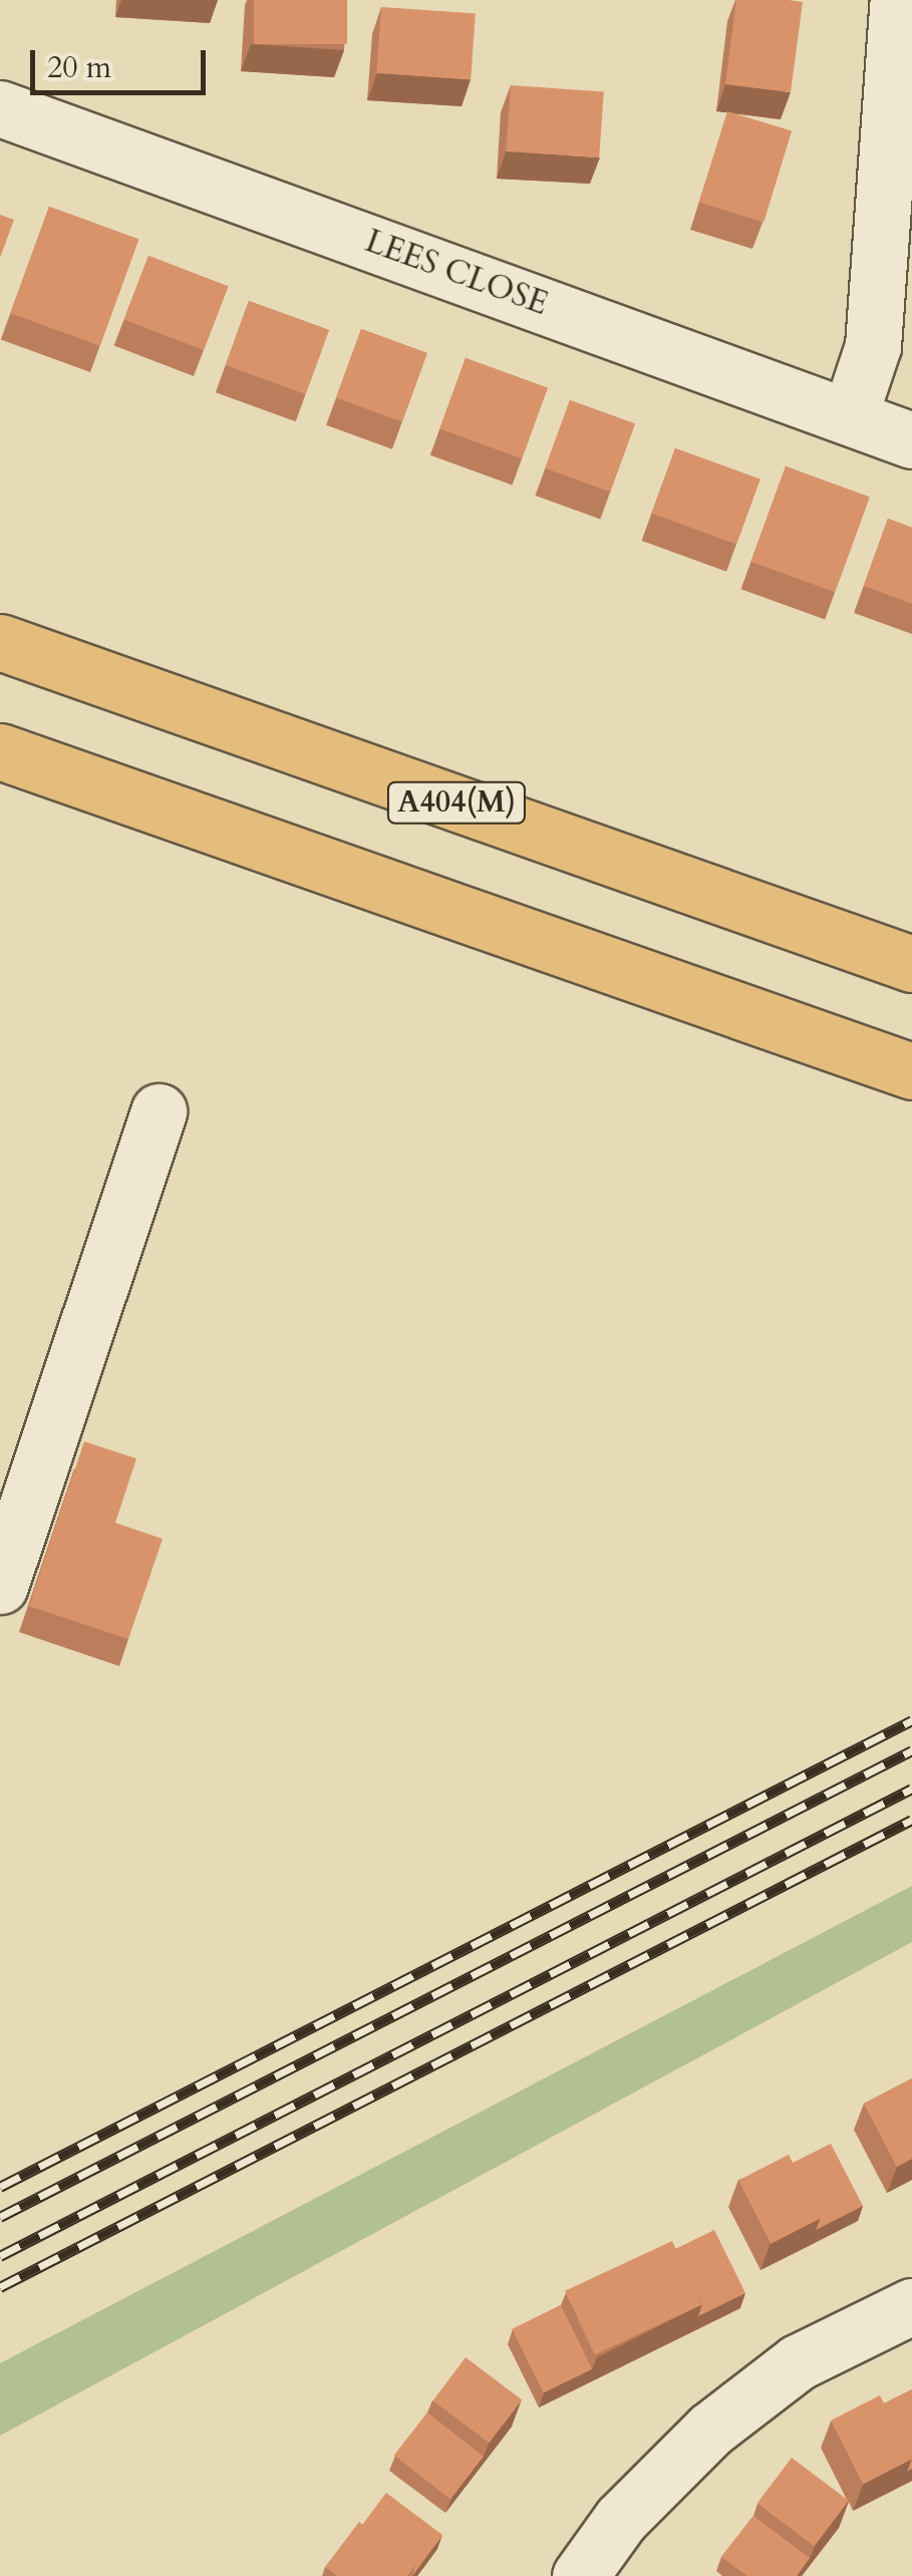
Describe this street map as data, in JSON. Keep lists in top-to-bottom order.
{
  "streets": {
    "highway": ["A404(M)"],
    "street": ["LEES CLOSE"]
  },
  "scale_bar": "20 m"
}
